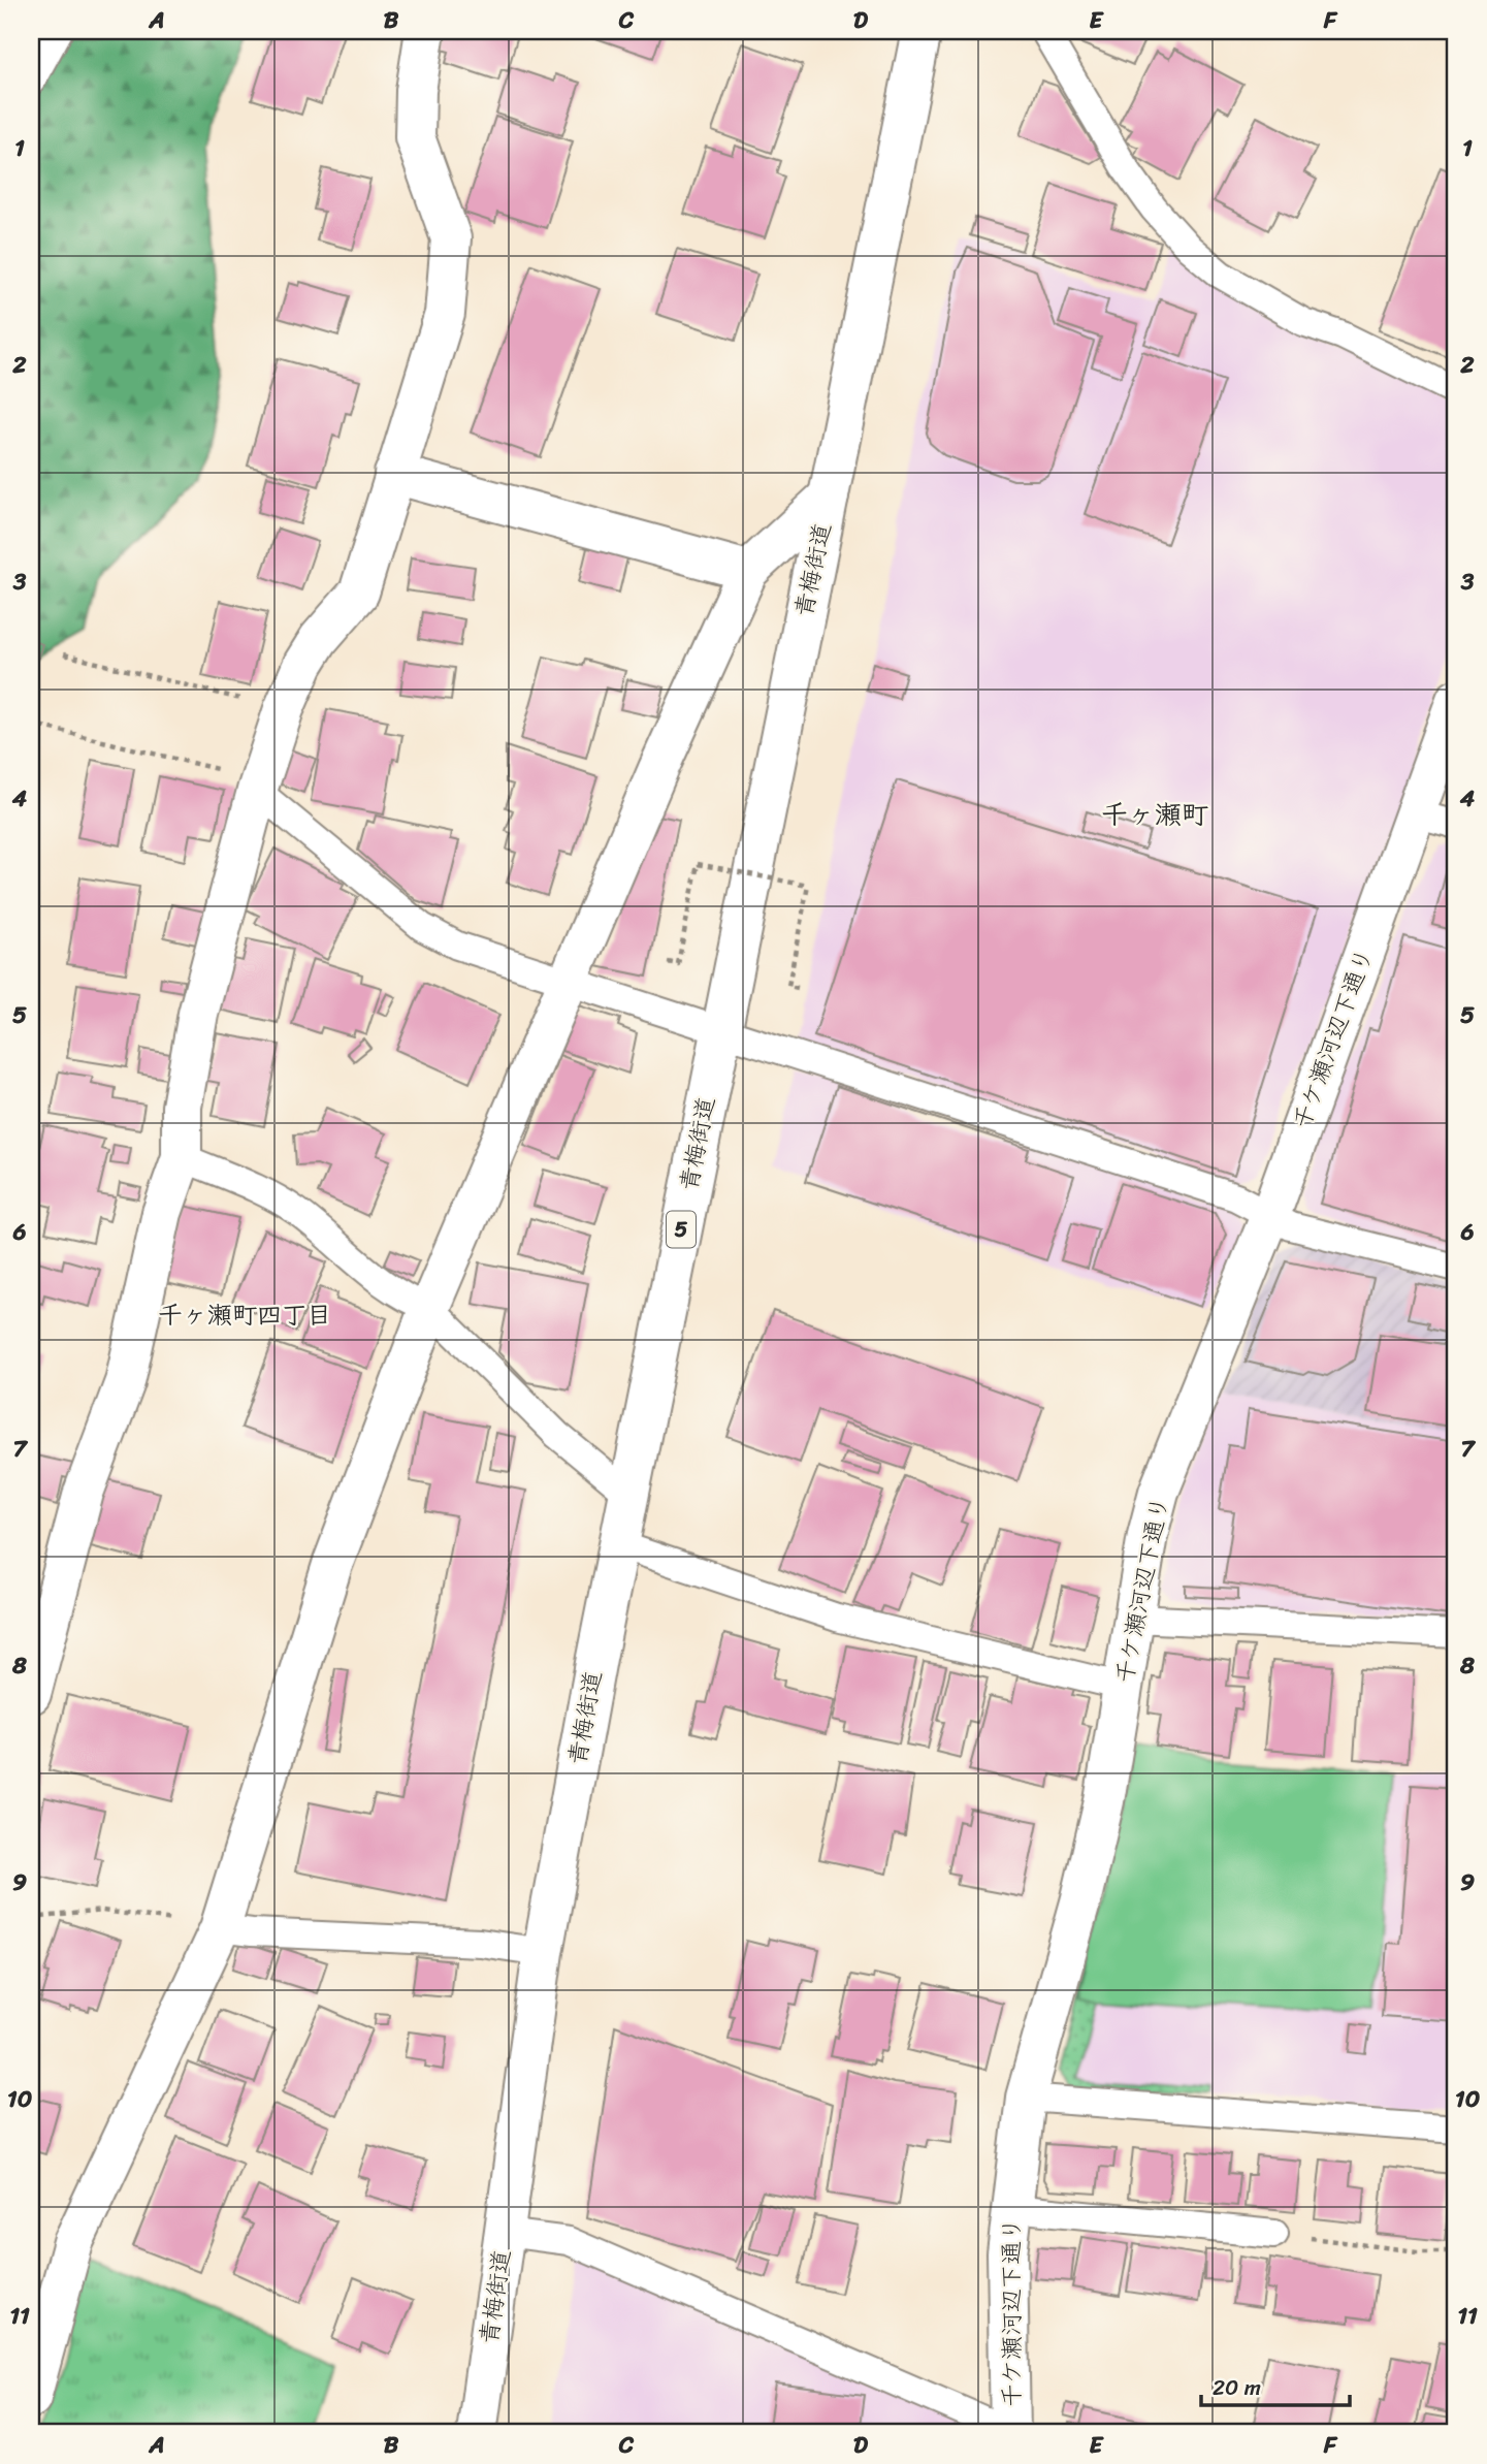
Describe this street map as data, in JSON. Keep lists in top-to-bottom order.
{
  "streets": {
    "street": ["青梅街道", "千ケ瀬河辺下通り", "5"]
  },
  "districts": ["千ヶ瀬町", "千ヶ瀬町四丁目"],
  "scale_bar": "20 m",
  "grid": {
    "columns": [
      "A",
      "B",
      "C",
      "D",
      "E",
      "F"
    ],
    "rows": [
      "1",
      "2",
      "3",
      "4",
      "5",
      "6",
      "7",
      "8",
      "9",
      "10",
      "11"
    ]
  }
}
